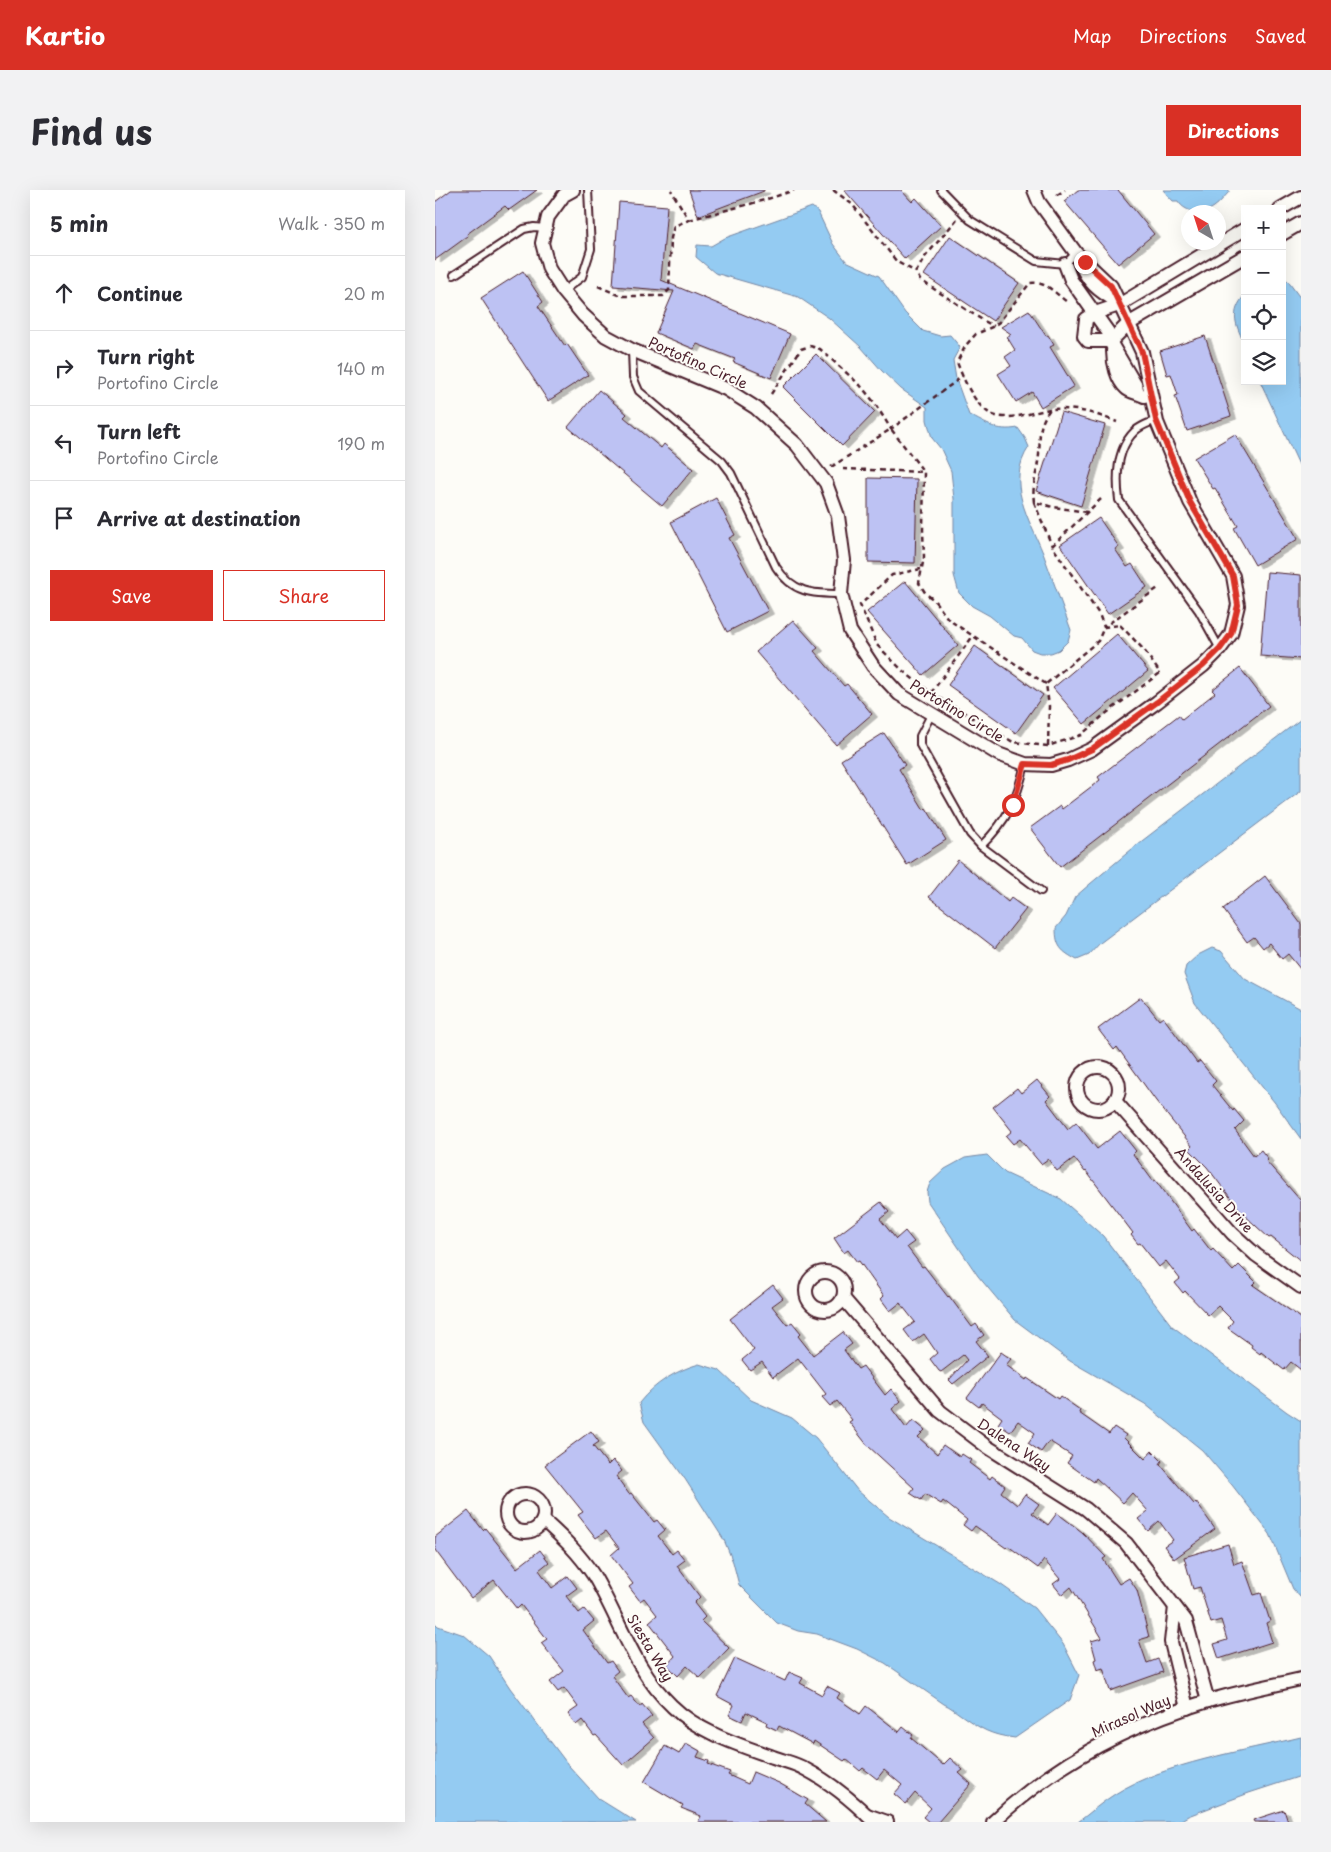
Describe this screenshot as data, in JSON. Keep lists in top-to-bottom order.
{
  "streets": {
    "street": [
      "Portofino Circle",
      "Andalusia Drive",
      "Dalena Way",
      "Siesta Way",
      "Mirasol Way"
    ]
  },
  "crossings": [
    ["Dalena Way", "Mirasol Way"]
  ],
  "north": "top left",
  "page": {
    "header": "Kartio",
    "nav": ["Map", "Directions", "Saved"],
    "title": "Find us",
    "buttons": [
      "Directions",
      ["Save", "Share"]
    ],
    "heading": ["5 min", "Walk · 350 m"],
    "map_buttons": ["+", "−"],
    "list": [
      ["Continue", "20 m"],
      ["Turn right", "Portofino Circle", "140 m"],
      ["Turn left", "Portofino Circle", "190 m"],
      "Arrive at destination"
    ]
  }
}
